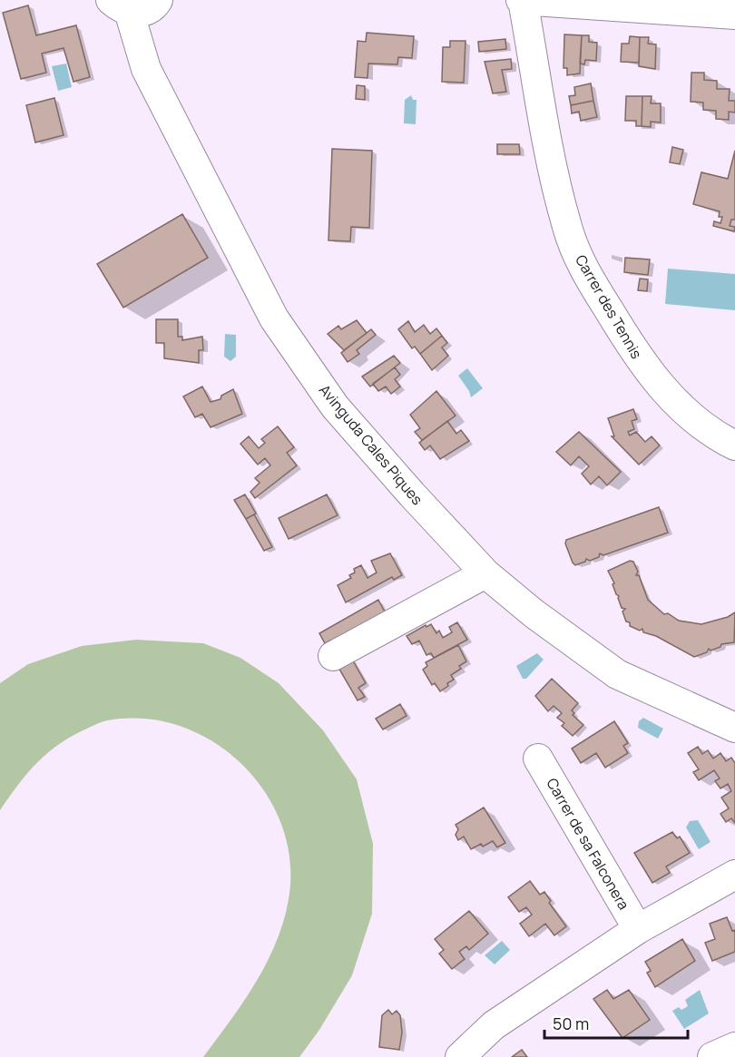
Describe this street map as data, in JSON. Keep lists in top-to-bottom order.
{
  "streets": {
    "street": ["Carrer des Tennis", "Avinguda Cales Piques", "Carrer de sa Falconera"]
  },
  "scale_bar": "50 m"
}
